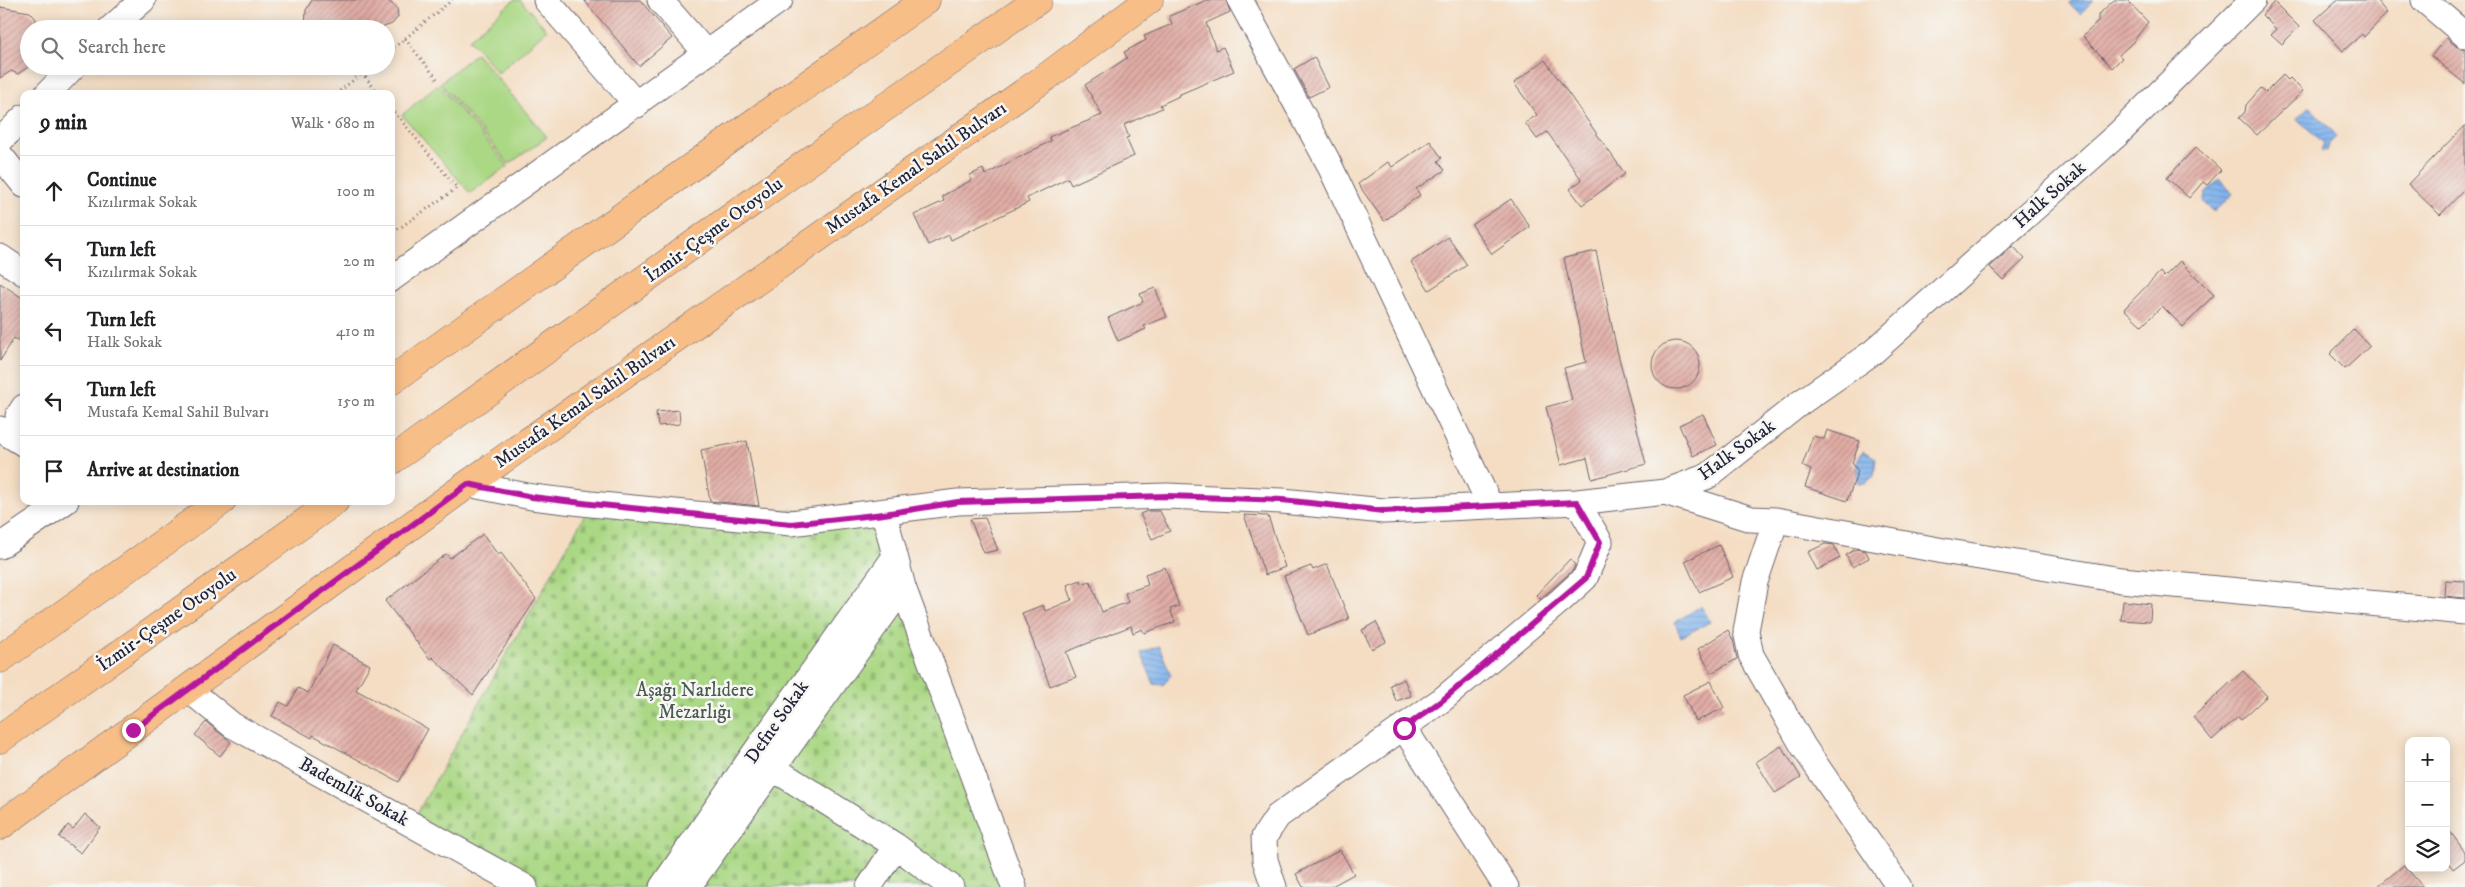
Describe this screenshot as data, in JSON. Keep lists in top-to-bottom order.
{
  "streets": {
    "main road": ["Mustafa Kemal Sahil Bulvarı", "İzmir-Çeşme Otoyolu"],
    "street": ["Halk Sokak", "Defne Sokak", "Bademlik Sokak"]
  },
  "crossings": [
    ["Mustafa Kemal Sahil Bulvarı", "Halk Sokak"],
    ["Mustafa Kemal Sahil Bulvarı", "Bademlik Sokak"]
  ],
  "parks": ["Aşağı Narlıdere Mezarlığı"],
  "page": {
    "search": "Search here",
    "heading": ["9 min", "Walk · 680 m"],
    "list": [
      ["Continue", "Kızılırmak Sokak", "100 m"],
      ["Turn left", "Kızılırmak Sokak", "20 m"],
      ["Turn left", "Halk Sokak", "410 m"],
      ["Turn left", "Mustafa Kemal Sahil Bulvarı", "150 m"],
      "Arrive at destination"
    ],
    "map_buttons": ["+", "−"]
  }
}
